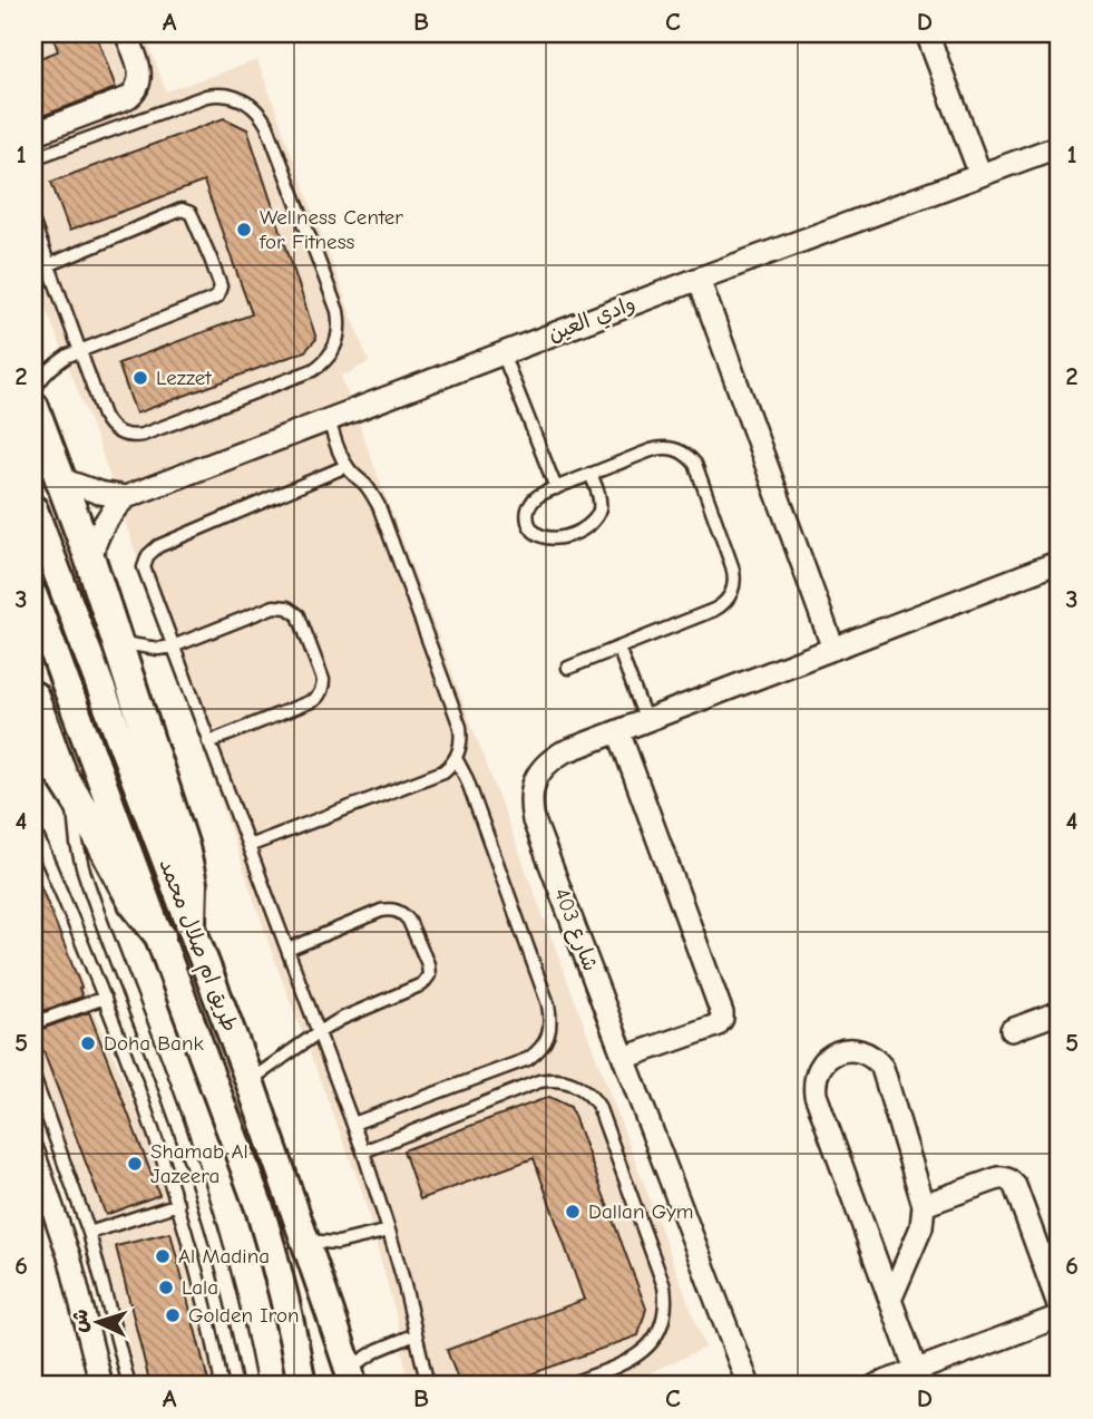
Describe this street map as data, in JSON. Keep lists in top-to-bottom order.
{
  "streets": {
    "street": ["وادي العين", "شارع 403", "طريق ام صلال محمد"]
  },
  "places": [
    "Wellness Center for Fitness",
    "Lezzet",
    "Doha Bank",
    "Shamab Al Jazeera",
    "Dallan Gym",
    "Al Madina",
    "Lala",
    "Golden Iron"
  ],
  "north": "left",
  "grid": {
    "columns": [
      "A",
      "B",
      "C",
      "D"
    ],
    "rows": [
      "1",
      "2",
      "3",
      "4",
      "5",
      "6"
    ]
  }
}
